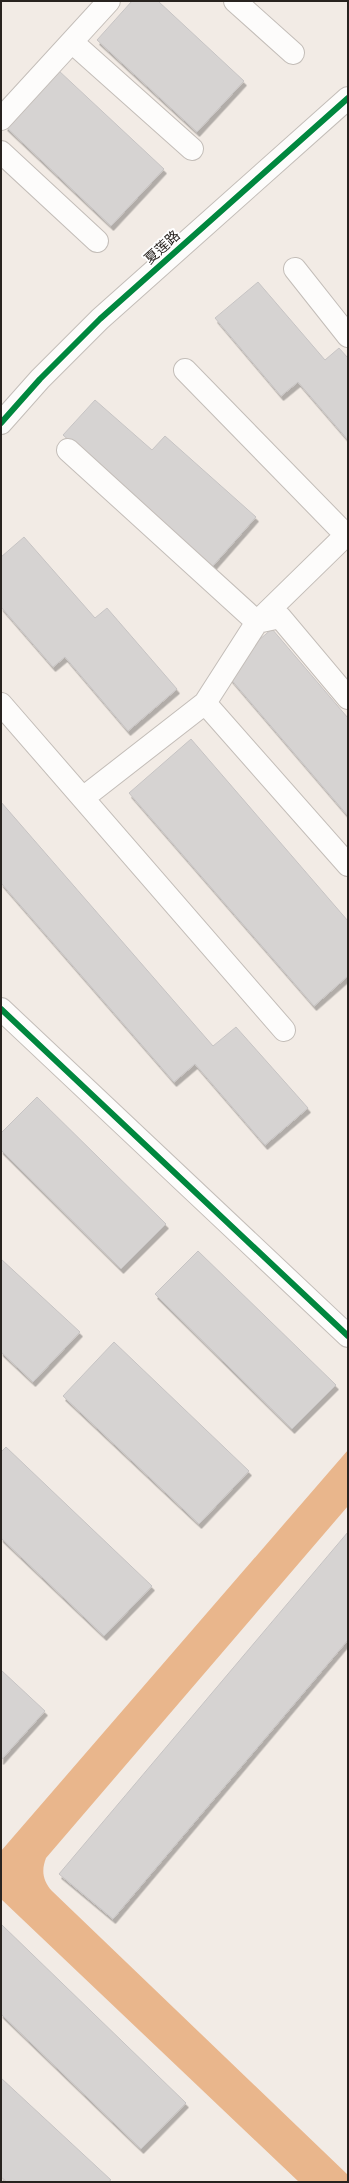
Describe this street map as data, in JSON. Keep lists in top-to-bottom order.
{
  "streets": {
    "street": ["夏莲路"]
  }
}
